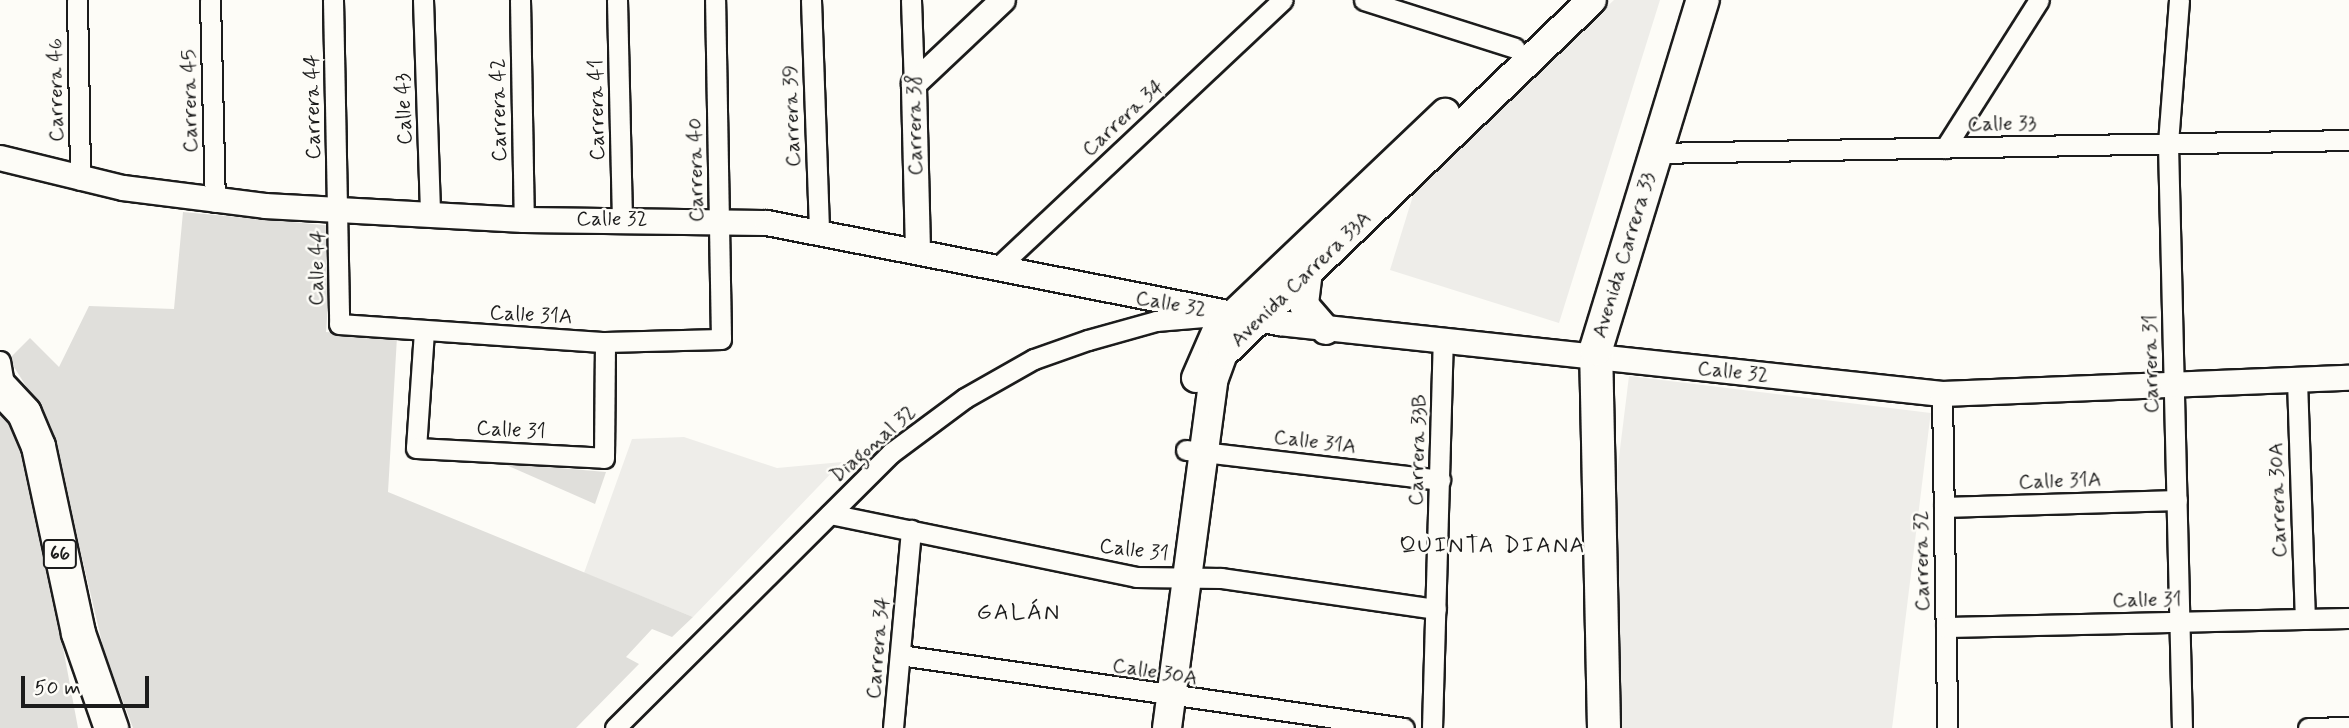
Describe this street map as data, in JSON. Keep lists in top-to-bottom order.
{
  "streets": {
    "highway": ["66"],
    "main road": ["Avenida Carrera 33", "Avenida Carrera 33A"],
    "street": [
      "Carrera 46",
      "Carrera 45",
      "Carrera 44",
      "Calle 43",
      "Carrera 42",
      "Carrera 41",
      "Carrera 39",
      "Carrera 34",
      "Calle 33",
      "Carrera 38",
      "Carrera 40",
      "Calle 32",
      "Calle 44",
      "Calle 31A",
      "Carrera 31",
      "Calle 31",
      "Diagonal 32",
      "Carrera 33B",
      "Carrera 30A",
      "Carrera 32",
      "Calle 30A"
    ]
  },
  "crossings": [
    ["Carrera 46", "Calle 32"],
    ["Carrera 45", "Calle 32"],
    ["Carrera 44", "Calle 32"],
    ["Carrera 44", "Calle 44"],
    ["Calle 43", "Calle 32"],
    ["Carrera 42", "Calle 32"],
    ["Carrera 41", "Calle 32"],
    ["Carrera 39", "Calle 32"],
    ["Carrera 34", "Calle 32"],
    ["Carrera 34", "Calle 31"],
    ["Carrera 34", "Calle 30A"],
    ["Calle 33", "Avenida Carrera 33"],
    ["Calle 33", "Carrera 31"],
    ["Carrera 38", "Calle 32"],
    ["Carrera 40", "Calle 32"],
    ["Carrera 40", "Calle 31A"],
    ["Calle 32", "Avenida Carrera 33"],
    ["Calle 32", "Calle 44"],
    ["Calle 32", "Avenida Carrera 33A"],
    ["Calle 32", "Carrera 31"],
    ["Calle 32", "Diagonal 32"],
    ["Calle 32", "Carrera 33B"],
    ["Calle 32", "Carrera 30A"],
    ["Calle 32", "Carrera 32"],
    ["Calle 44", "Calle 31A"],
    ["Avenida Carrera 33A", "Calle 31A"],
    ["Avenida Carrera 33A", "Calle 31"],
    ["Avenida Carrera 33A", "Diagonal 32"],
    ["Avenida Carrera 33A", "Calle 30A"],
    ["Calle 31A", "Carrera 31"],
    ["Calle 31A", "Calle 31"],
    ["Calle 31A", "Carrera 33B"],
    ["Calle 31A", "Carrera 32"],
    ["Carrera 31", "Calle 31"],
    ["Calle 31", "Diagonal 32"],
    ["Calle 31", "Carrera 33B"],
    ["Calle 31", "Carrera 30A"],
    ["Calle 31", "Carrera 32"]
  ],
  "districts": ["QUINTA DIANA", "GALÁN"],
  "scale_bar": "50 m"
}
